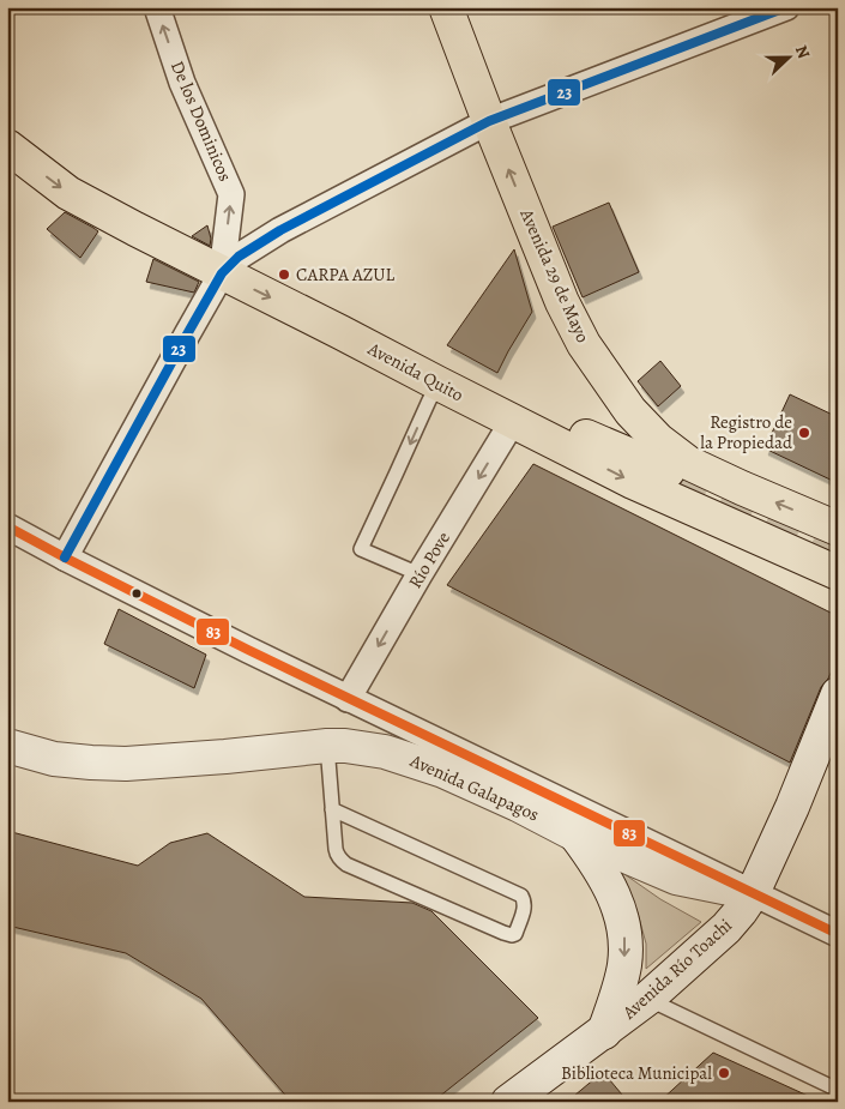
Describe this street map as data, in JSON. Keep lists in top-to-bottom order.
{
  "streets": {
    "main road": ["Avenida 29 de Mayo", "Avenida Quito"],
    "street": [
      "De los Dominicos",
      "Río Pove",
      "Avenida Galapagos",
      "Avenida Río Toachi"
    ]
  },
  "crossings": [
    ["De los Dominicos", "Avenida Quito"],
    ["Avenida Quito", "Río Pove"],
    ["Avenida Galapagos", "Avenida Río Toachi"]
  ],
  "one_way": [
    "De los Dominicos",
    "Avenida 29 de Mayo",
    "Avenida Quito",
    "Río Pove"
  ],
  "places": ["CARPA AZUL", "Registro de la Propiedad", "Biblioteca Municipal"],
  "lines": ["transit line 23", "transit line 83"],
  "north": "right"
}
